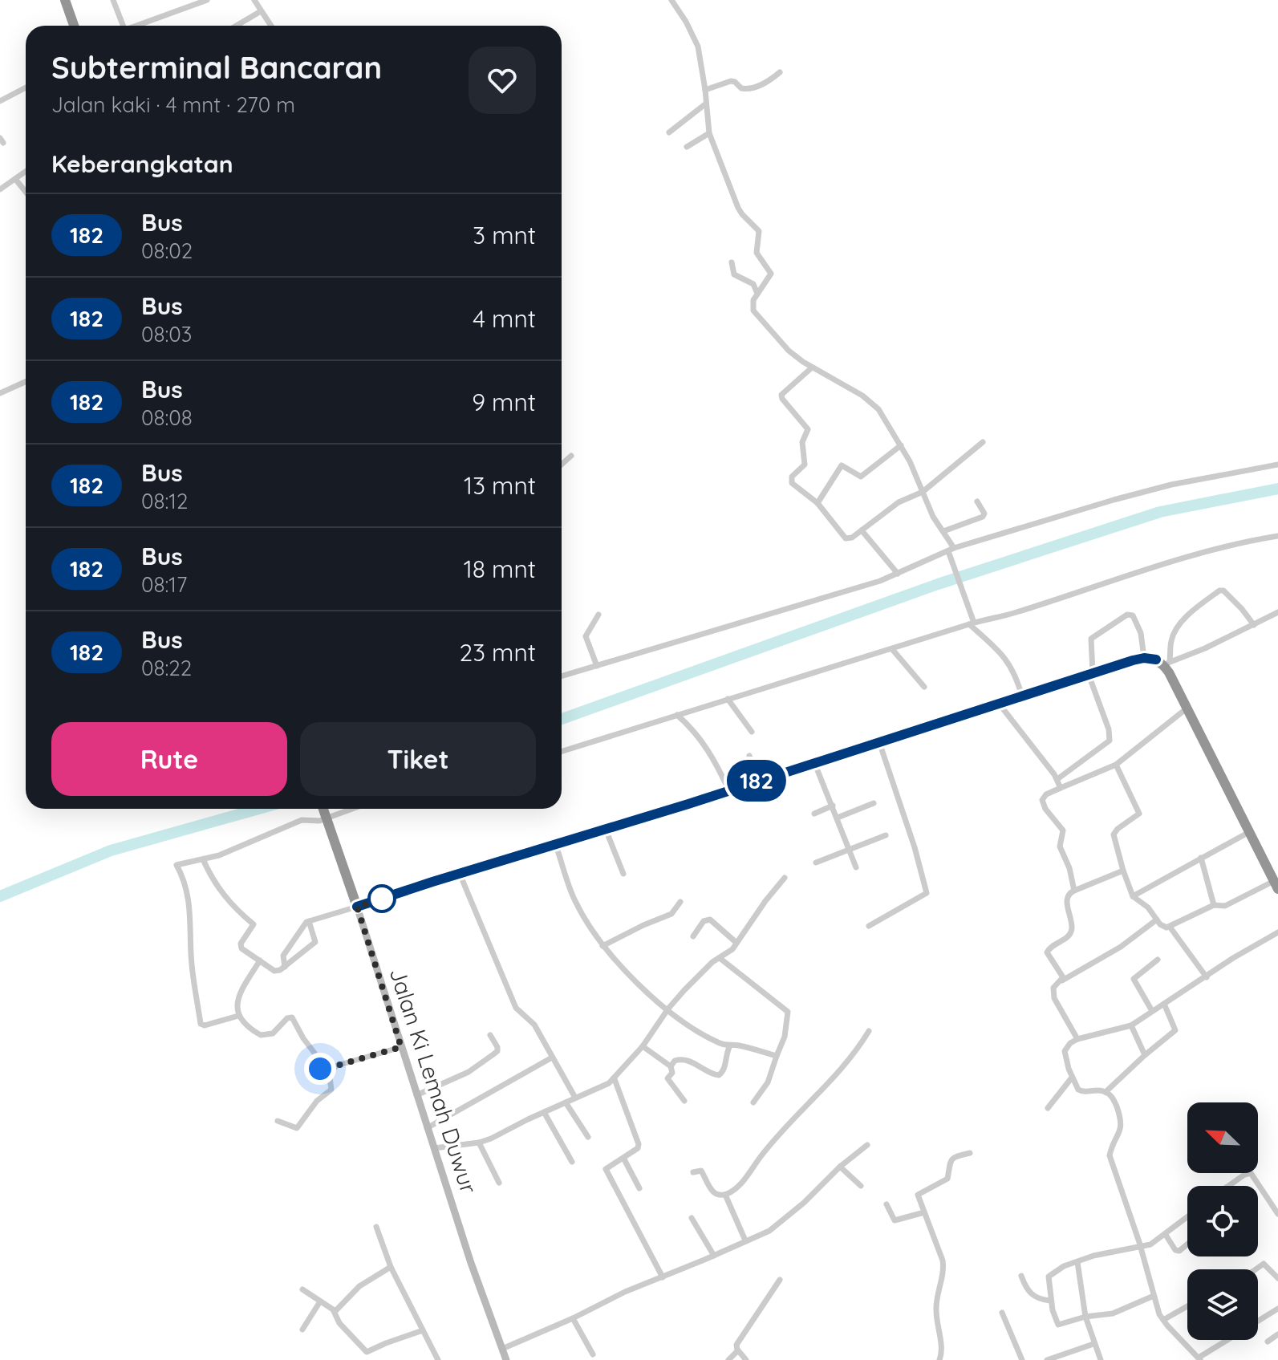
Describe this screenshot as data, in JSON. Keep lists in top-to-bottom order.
{
  "streets": {
    "highway": ["Jalan Ki Lemah Duwur"]
  },
  "lines": ["bus line 182"],
  "north": "top left",
  "page": {
    "on_map": "182",
    "heading": [
      ["Subterminal Bancaran", "Jalan kaki · 4 mnt · 270 m"],
      "Keberangkatan"
    ],
    "list": [
      {
        "mark": "182",
        "name": "Bus",
        "note": "08:02",
        "value": "3 mnt"
      },
      {
        "mark": "182",
        "name": "Bus",
        "note": "08:03",
        "value": "4 mnt"
      },
      {
        "mark": "182",
        "name": "Bus",
        "note": "08:08",
        "value": "9 mnt"
      },
      {
        "mark": "182",
        "name": "Bus",
        "note": "08:12",
        "value": "13 mnt"
      },
      {
        "mark": "182",
        "name": "Bus",
        "note": "08:17",
        "value": "18 mnt"
      },
      {
        "mark": "182",
        "name": "Bus",
        "note": "08:22",
        "value": "23 mnt"
      }
    ],
    "buttons": ["Rute", "Tiket"]
  }
}
